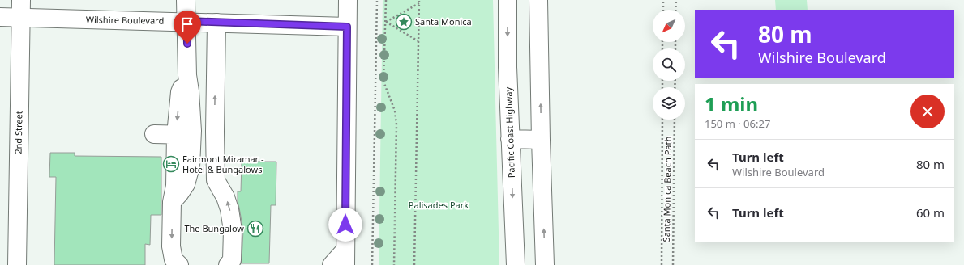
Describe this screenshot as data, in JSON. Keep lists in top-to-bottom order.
{
  "streets": {
    "main road": ["Wilshire Boulevard", "2nd Street", "Pacific Coast Highway"],
    "path": ["Santa Monica Beach Path"]
  },
  "crossings": [
    ["Wilshire Boulevard", "2nd Street"]
  ],
  "parks": ["Palisades Park"],
  "places": {
    "place": ["Santa Monica"],
    "hotel": ["Fairmont Miramar - Hotel & Bungalows"],
    "restaurant": ["The Bungalow"]
  },
  "north": "bottom left",
  "page": {
    "turn": ["80 m", "Wilshire Boulevard"],
    "heading": ["1 min", "150 m · 06:27"],
    "list": [
      {
        "name": "Turn left",
        "note": "Wilshire Boulevard",
        "value": "80 m"
      },
      {
        "name": "Turn left",
        "value": "60 m"
      }
    ]
  }
}
